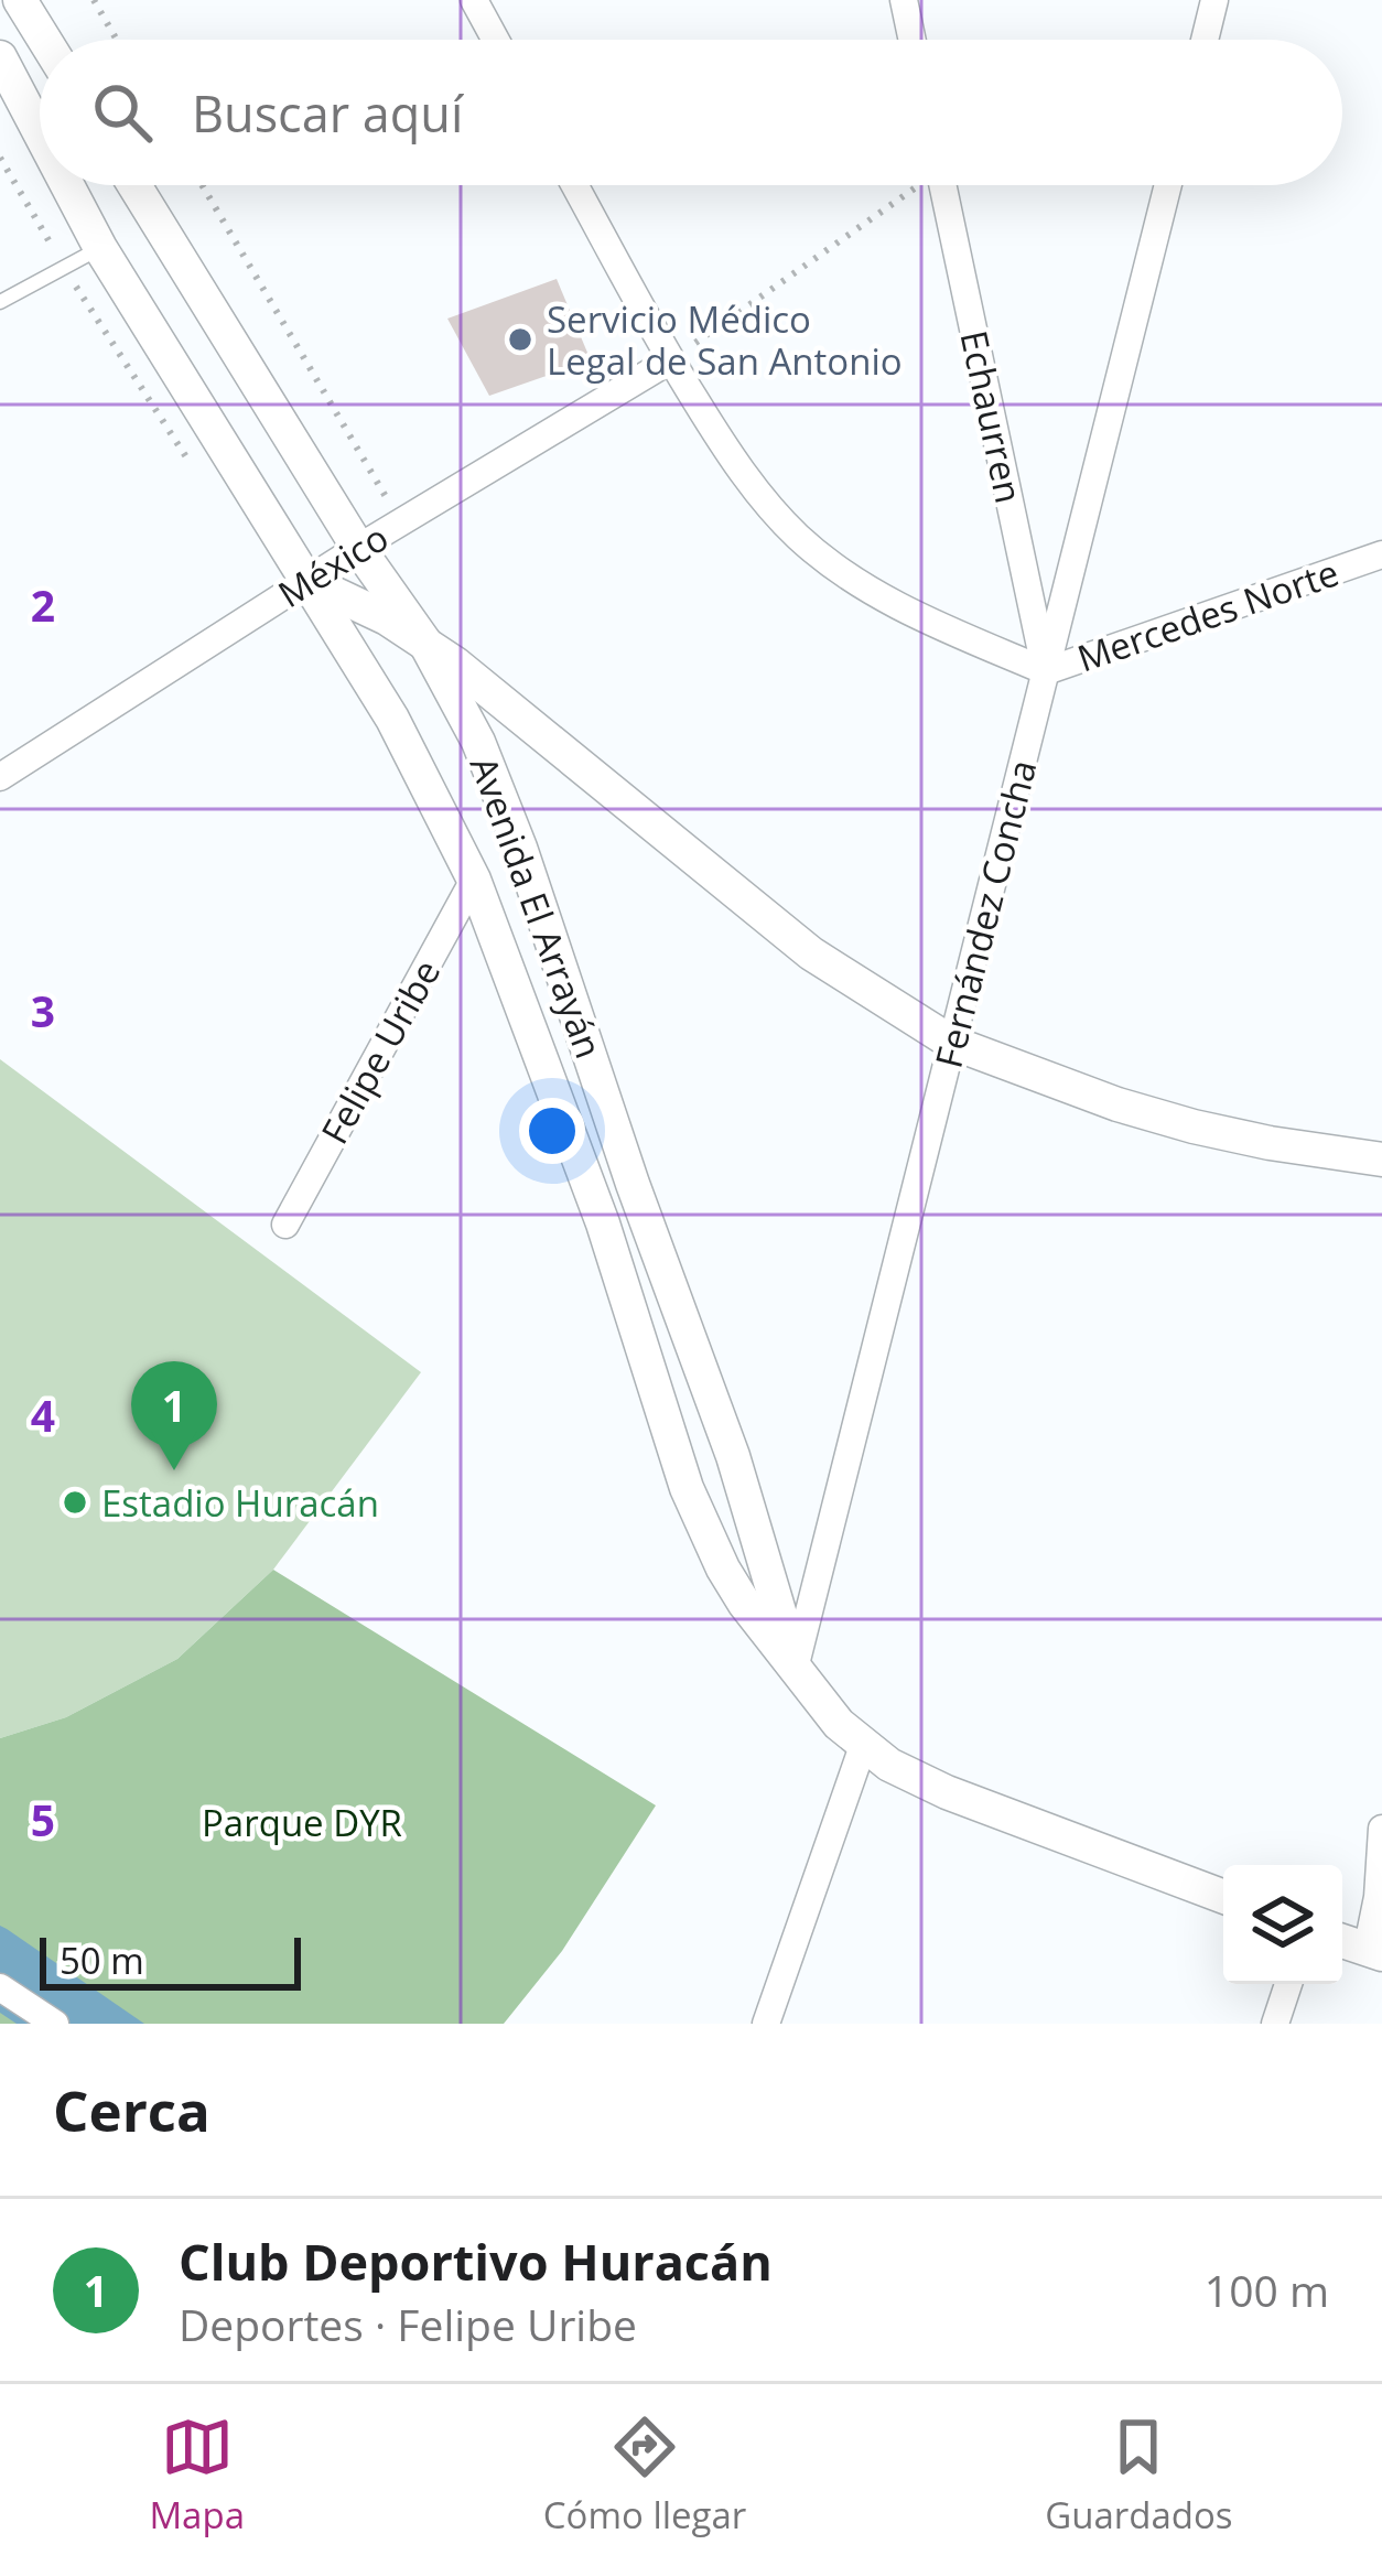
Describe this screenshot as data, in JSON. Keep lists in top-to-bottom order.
{
  "streets": {
    "street": [
      "Echaurren",
      "México",
      "Mercedes Norte",
      "Avenida El Arrayán",
      "Fernández Concha",
      "Felipe Uribe"
    ]
  },
  "crossings": [
    ["Echaurren", "Mercedes Norte"],
    ["Echaurren", "Fernández Concha"],
    ["México", "Mercedes Norte"],
    ["México", "Avenida El Arrayán"],
    ["Mercedes Norte", "Fernández Concha"],
    ["Avenida El Arrayán", "Fernández Concha"],
    ["Avenida El Arrayán", "Felipe Uribe"]
  ],
  "parks": ["Parque DYR"],
  "places": ["Servicio Médico Legal de San Antonio", "Estadio Huracán"],
  "scale_bar": "50 m",
  "page": {
    "search": "Buscar aquí",
    "pins": "1",
    "scale": "50 m",
    "heading": "Cerca",
    "list": [
      {
        "mark": "1",
        "name": "Club Deportivo Huracán",
        "note": "Deportes · Felipe Uribe",
        "value": "100 m"
      }
    ],
    "nav": ["Mapa", "Cómo llegar", "Guardados"]
  },
  "grid": {
    "rows": [
      "2",
      "3",
      "4",
      "5"
    ]
  }
}
